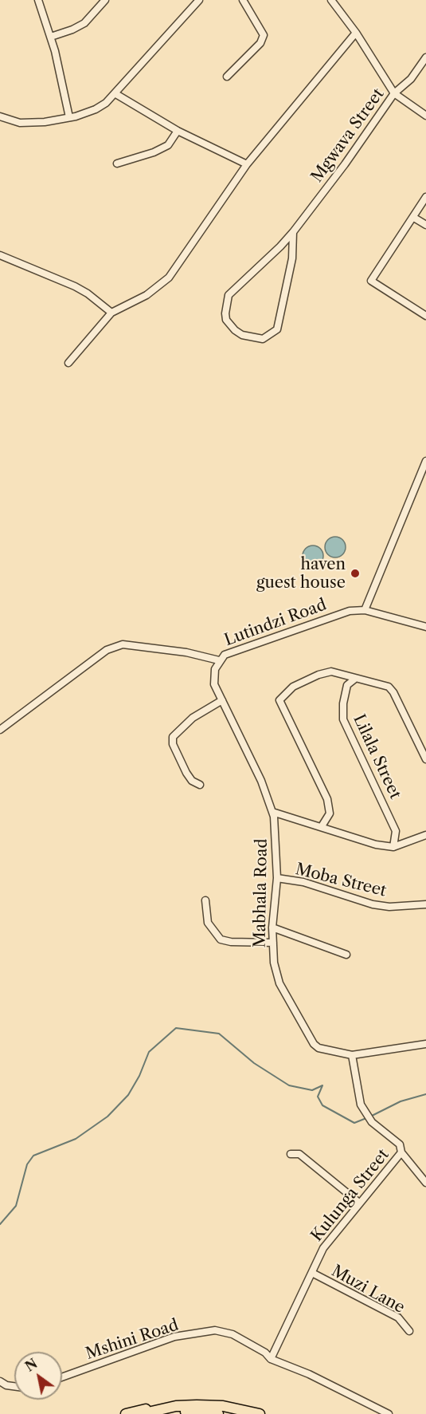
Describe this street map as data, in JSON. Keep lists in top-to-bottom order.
{
  "streets": {
    "street": [
      "Mgwava Street",
      "Lutindzi Road",
      "Lilala Street",
      "Moba Street",
      "Mabhala Road",
      "Kulunga Street",
      "Muzi Lane",
      "Mshini Road"
    ]
  },
  "crossings": [
    ["Lutindzi Road", "Mabhala Road"],
    ["Moba Street", "Mabhala Road"],
    ["Kulunga Street", "Muzi Lane"],
    ["Kulunga Street", "Mshini Road"]
  ],
  "places": ["haven guest house"],
  "north": "top left"
}
